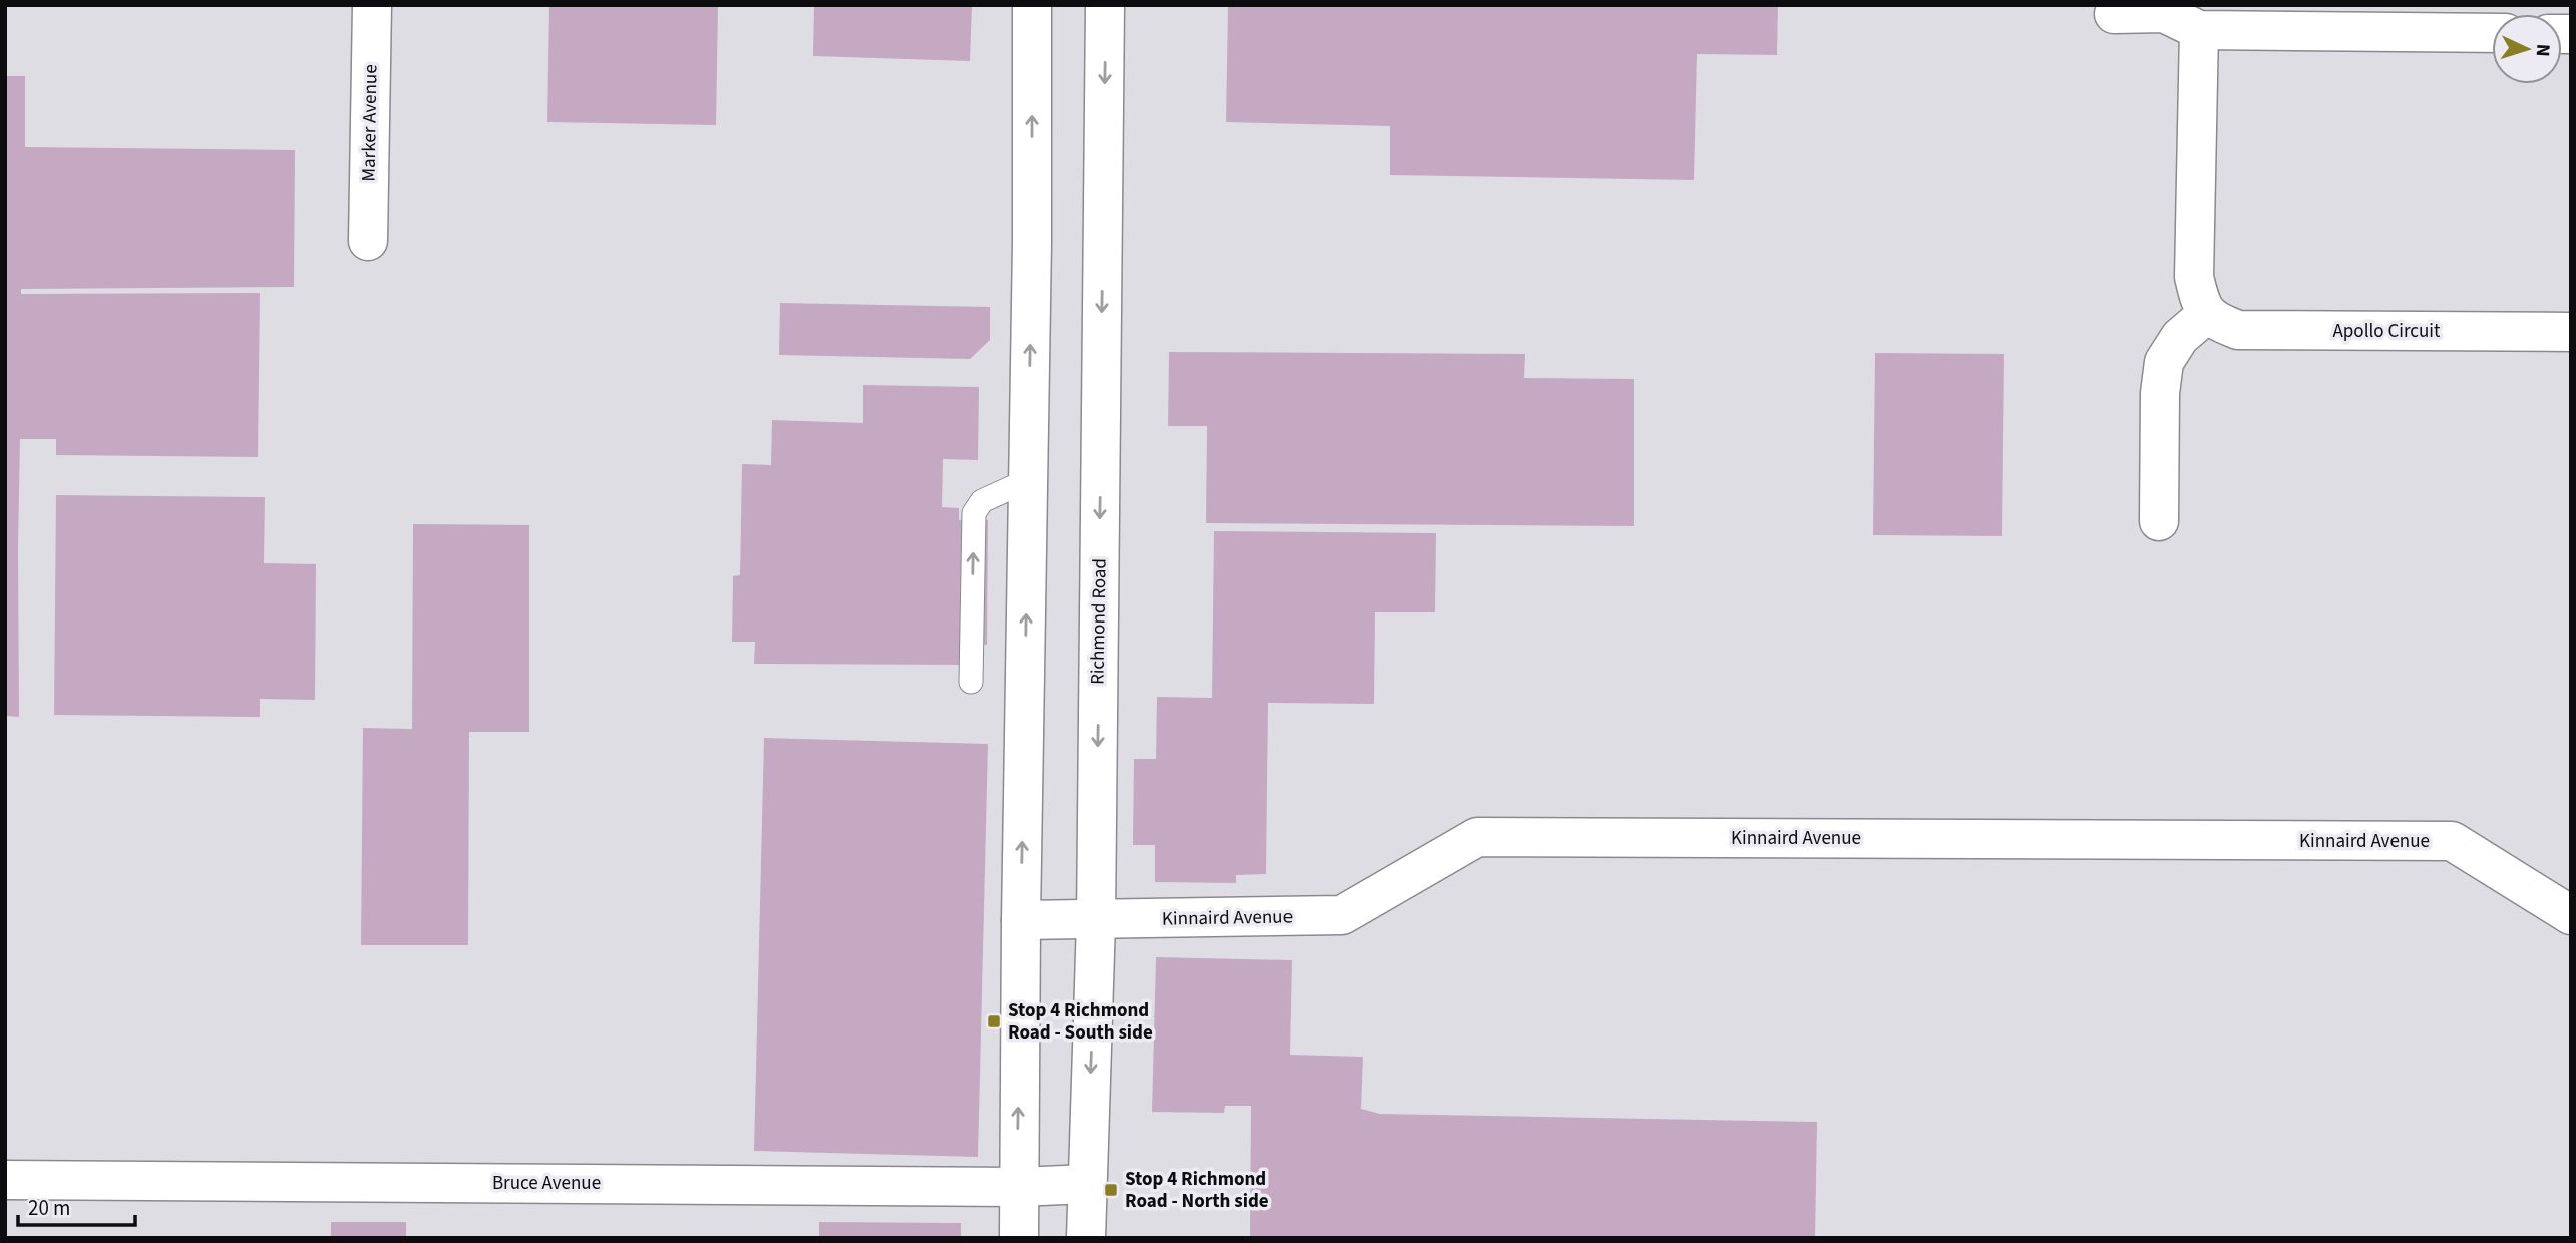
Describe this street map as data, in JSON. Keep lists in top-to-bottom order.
{
  "streets": {
    "street": [
      "Marker Avenue",
      "Apollo Circuit",
      "Richmond Road",
      "Kinnaird Avenue",
      "Bruce Avenue"
    ]
  },
  "crossings": [
    ["Richmond Road", "Kinnaird Avenue"],
    ["Richmond Road", "Bruce Avenue"]
  ],
  "places": {
    "transit": ["Stop 4 Richmond Road - South side", "Stop 4 Richmond Road - North side"]
  },
  "scale_bar": "20 m",
  "north": "right"
}
